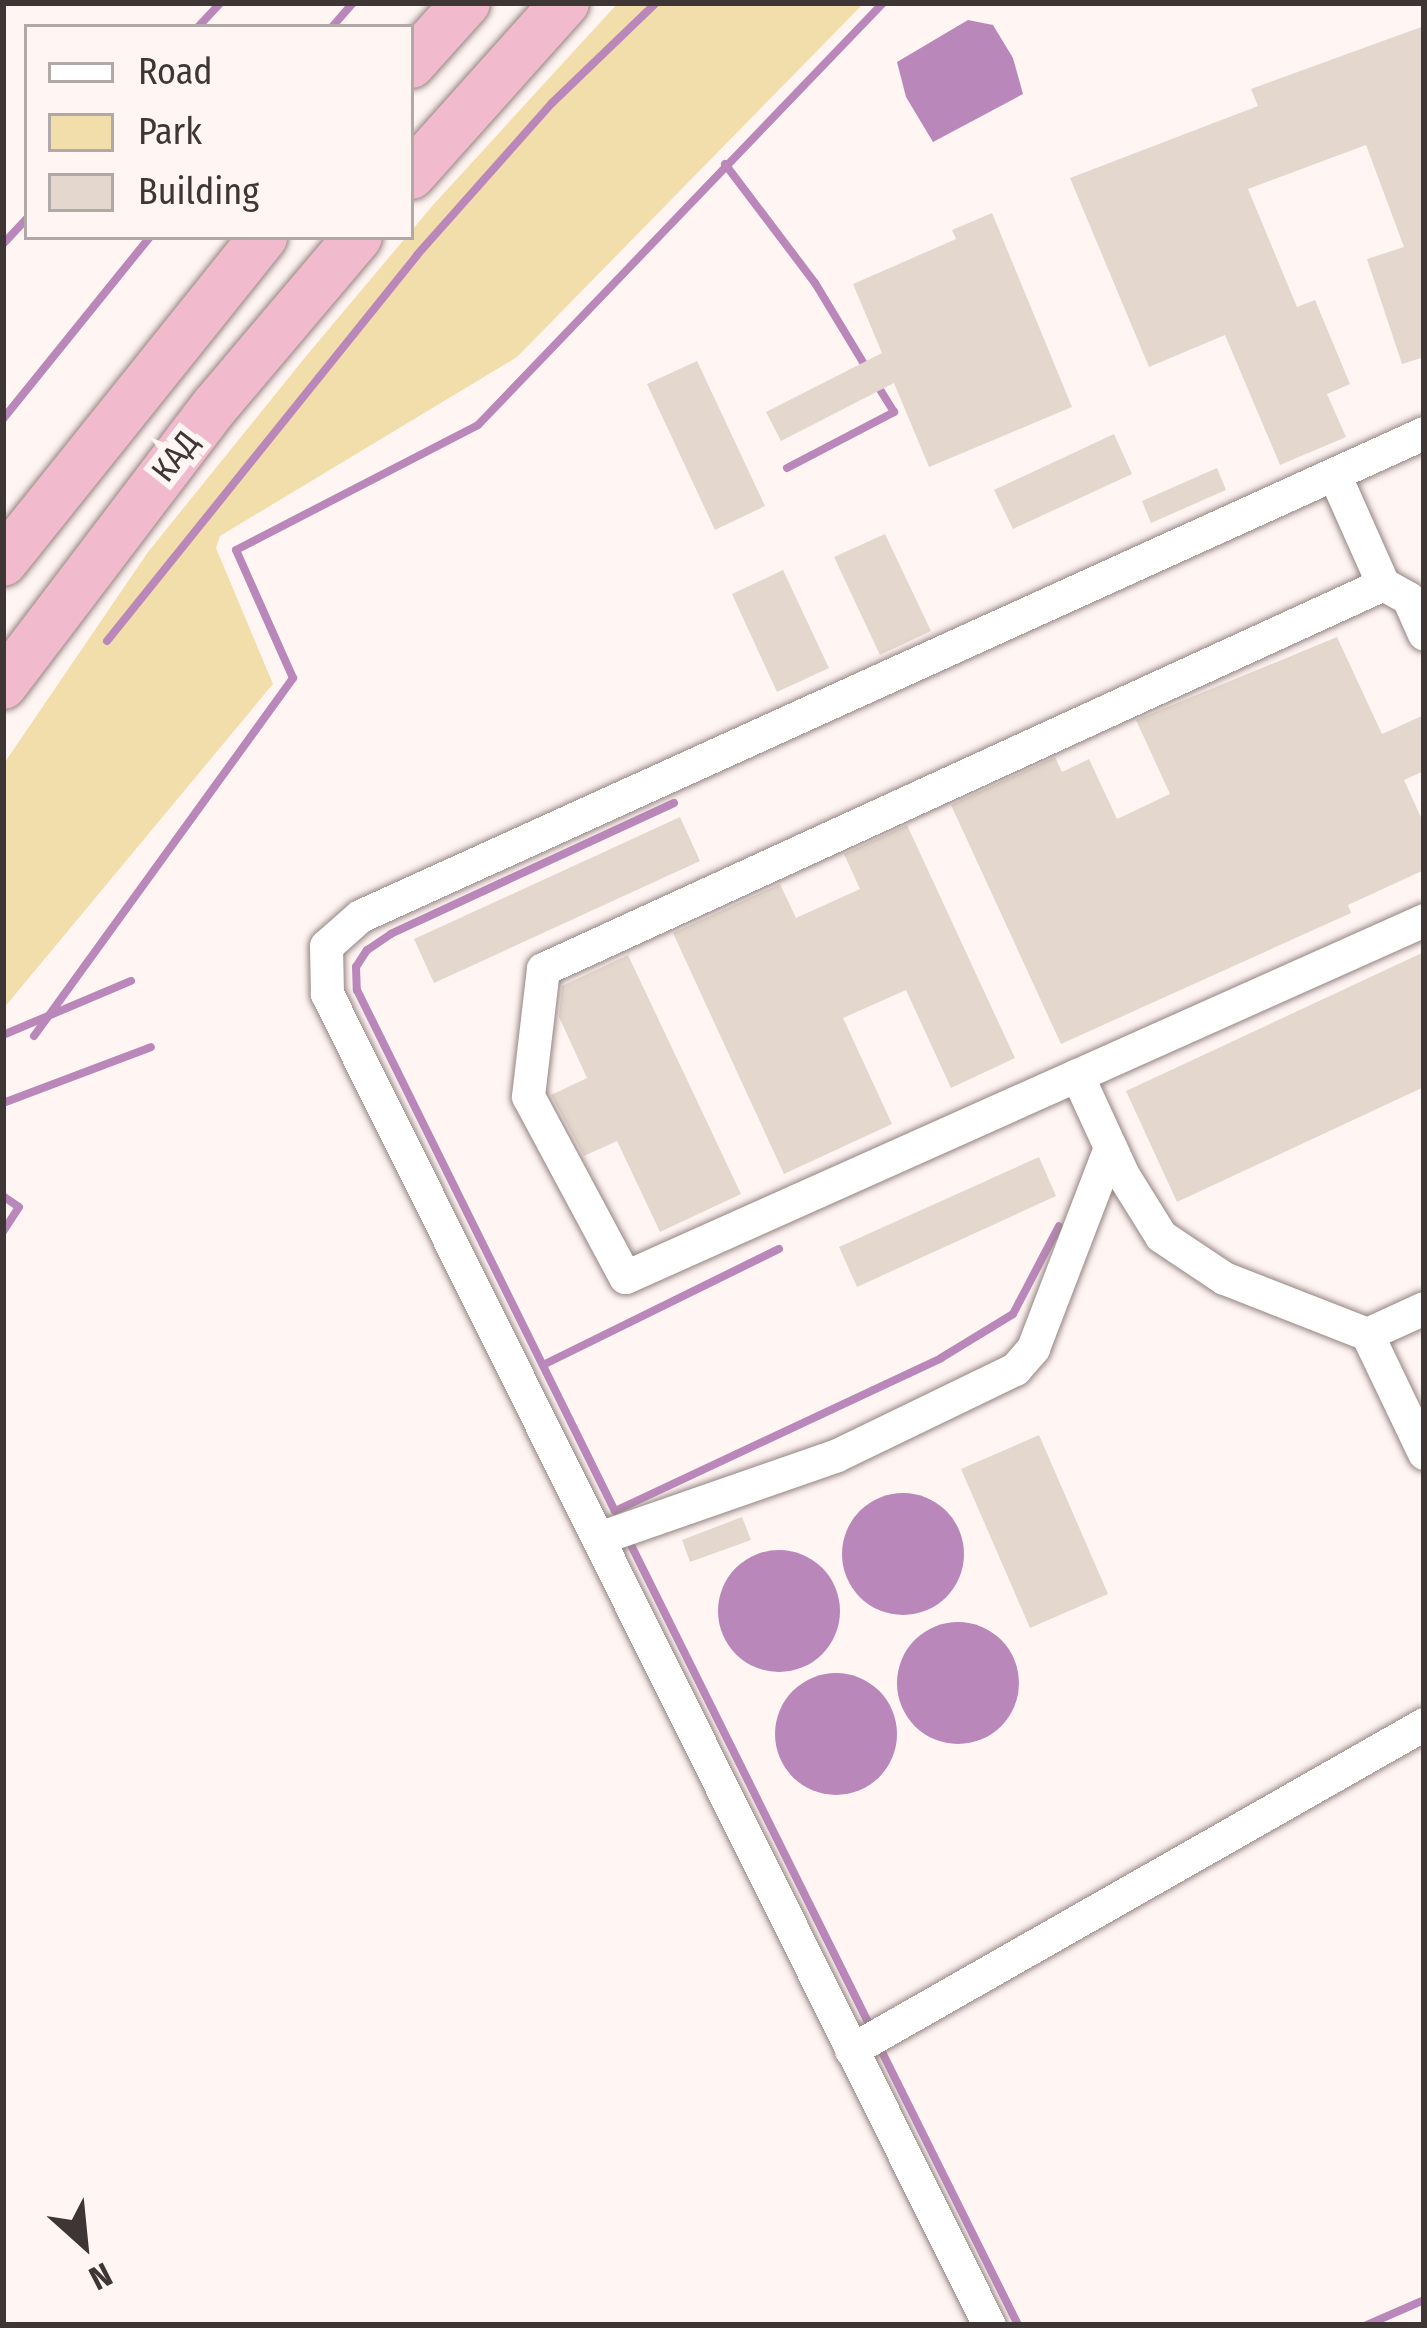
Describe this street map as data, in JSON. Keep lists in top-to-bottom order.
{
  "streets": {
    "highway": ["КАД"]
  },
  "legend": ["Road", "Park", "Building"],
  "north": "bottom right"
}
